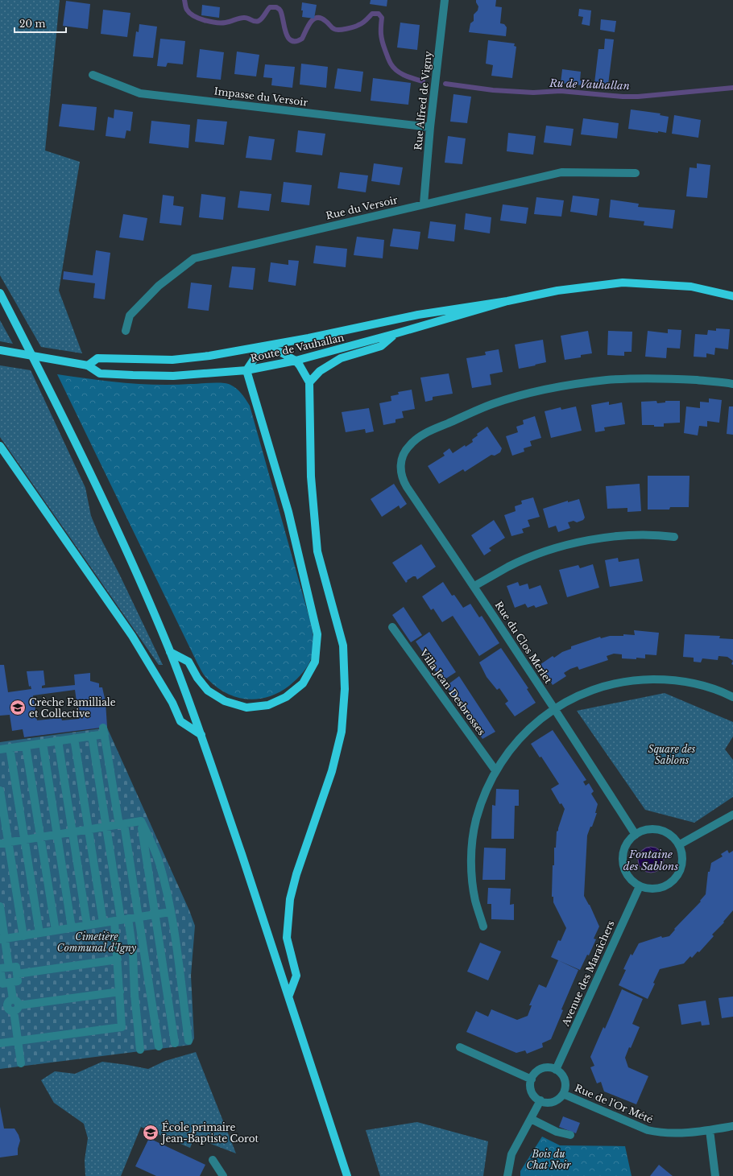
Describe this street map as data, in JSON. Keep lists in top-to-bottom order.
{
  "streets": {
    "main road": ["Route de Vauhallan"],
    "street": [
      "Impasse du Versoir",
      "Rue Alfred de Vigny",
      "Rue du Versoir",
      "Rue du Clos Merlet",
      "Villa Jean Desbrosses",
      "Avenue des Maraîchers",
      "Rue de l'Or Mété"
    ]
  },
  "crossings": [
    ["Impasse du Versoir", "Rue Alfred de Vigny"],
    ["Rue Alfred de Vigny", "Rue du Versoir"],
    ["Rue du Clos Merlet", "Avenue des Maraîchers"],
    ["Avenue des Maraîchers", "Rue de l'Or Mété"]
  ],
  "water": ["Ru de Vauhallan", "Fontaine des Sablons"],
  "parks": ["Square des Sablons", "Cimetière Communal d'Igny", "Bois du Chat Noir"],
  "places": {
    "school or university": ["Crèche Familliale et Collective", "École primaire Jean-Baptiste Corot"]
  },
  "scale_bar": "20 m"
}
